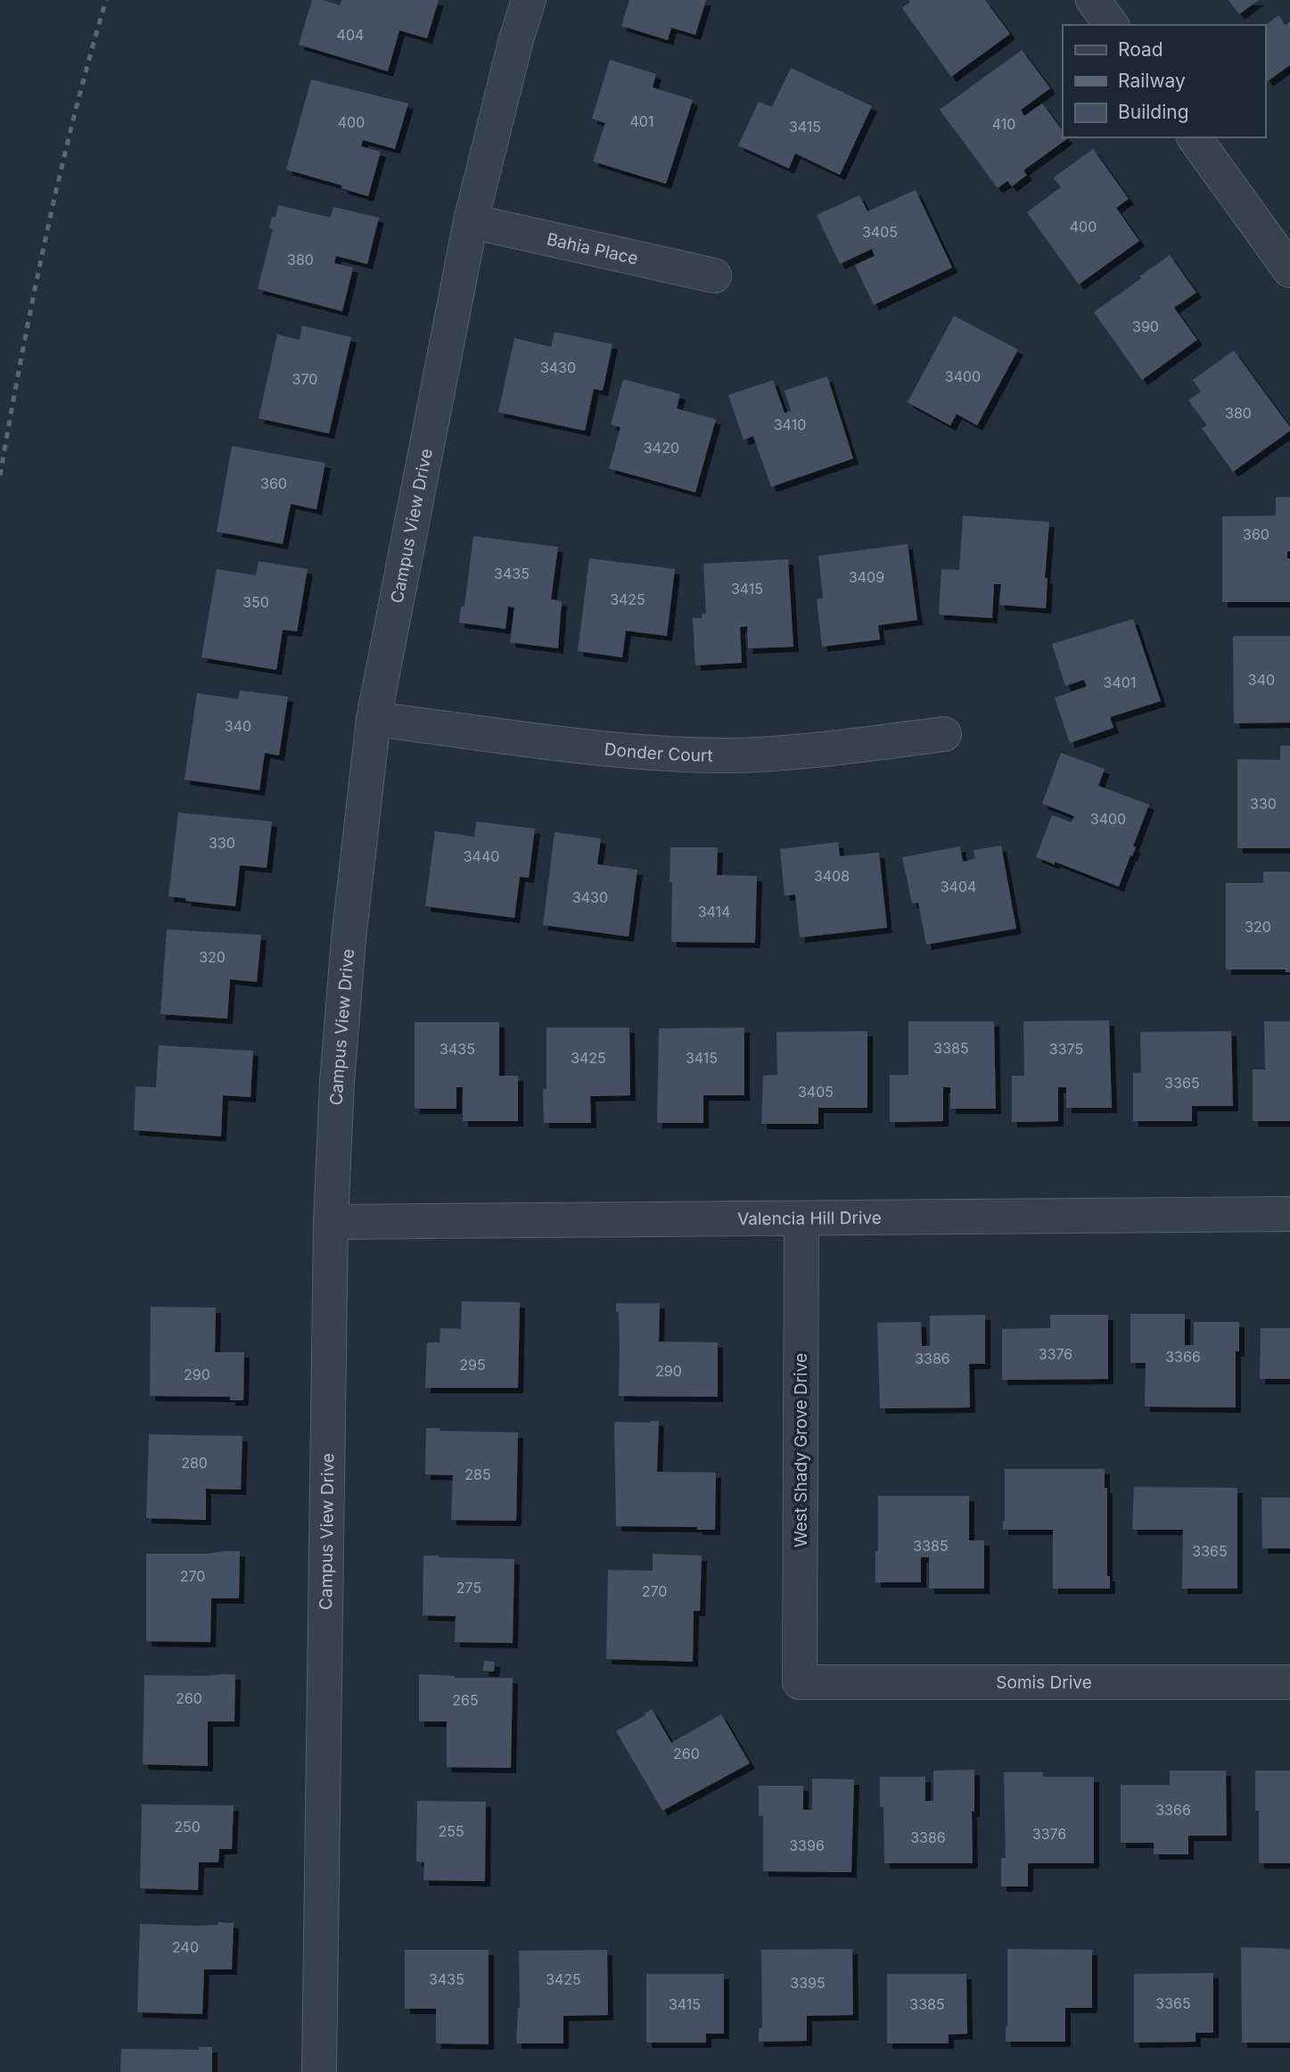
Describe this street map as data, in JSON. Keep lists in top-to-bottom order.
{
  "streets": {
    "street": [
      "Bahia Place",
      "Campus View Drive",
      "Donder Court",
      "Valencia Hill Drive",
      "West Shady Grove Drive",
      "Somis Drive"
    ]
  },
  "crossings": [
    ["Bahia Place", "Campus View Drive"],
    ["Campus View Drive", "Donder Court"],
    ["Campus View Drive", "Valencia Hill Drive"],
    ["Valencia Hill Drive", "West Shady Grove Drive"],
    ["West Shady Grove Drive", "Somis Drive"]
  ],
  "house_numbers": [
    "404",
    "401",
    "400",
    "410",
    "3415",
    "400",
    "3405",
    "380",
    "390",
    "3430",
    "3400",
    "370",
    "380",
    "3410",
    "3420",
    "360",
    "360",
    "3435",
    "3409",
    "3415",
    "3425",
    "350",
    "340",
    "3401",
    "340",
    "330",
    "3400",
    "330",
    "3440",
    "3408",
    "3404",
    "3430",
    "3414",
    "320",
    "320",
    "3385",
    "3435",
    "3375",
    "3425",
    "3415",
    "3365",
    "3405",
    "3376",
    "3366",
    "3386",
    "295",
    "290",
    "290",
    "280",
    "285",
    "3385",
    "3365",
    "270",
    "275",
    "270",
    "260",
    "265",
    "260",
    "3366",
    "250",
    "255",
    "3376",
    "3386",
    "3396",
    "240",
    "3435",
    "3425",
    "3395",
    "3365",
    "3415",
    "3385"
  ],
  "legend": ["Road", "Railway", "Building"]
}
